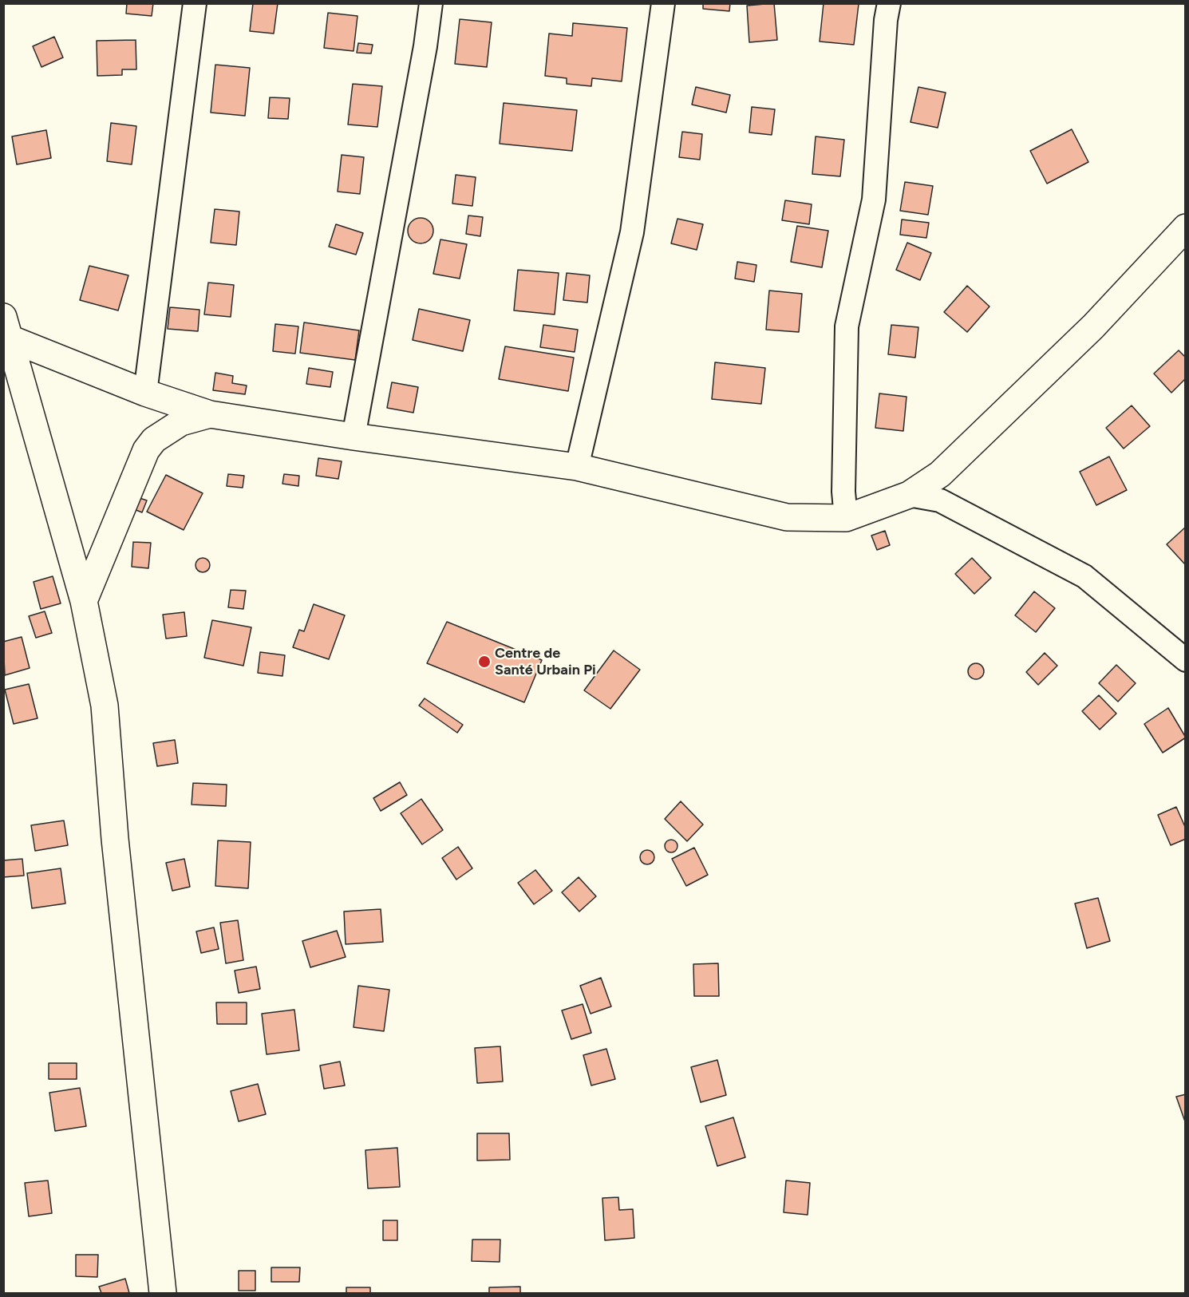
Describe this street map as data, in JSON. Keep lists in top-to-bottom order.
{
  "places": ["Centre de Santé Urbain Pi"]
}
